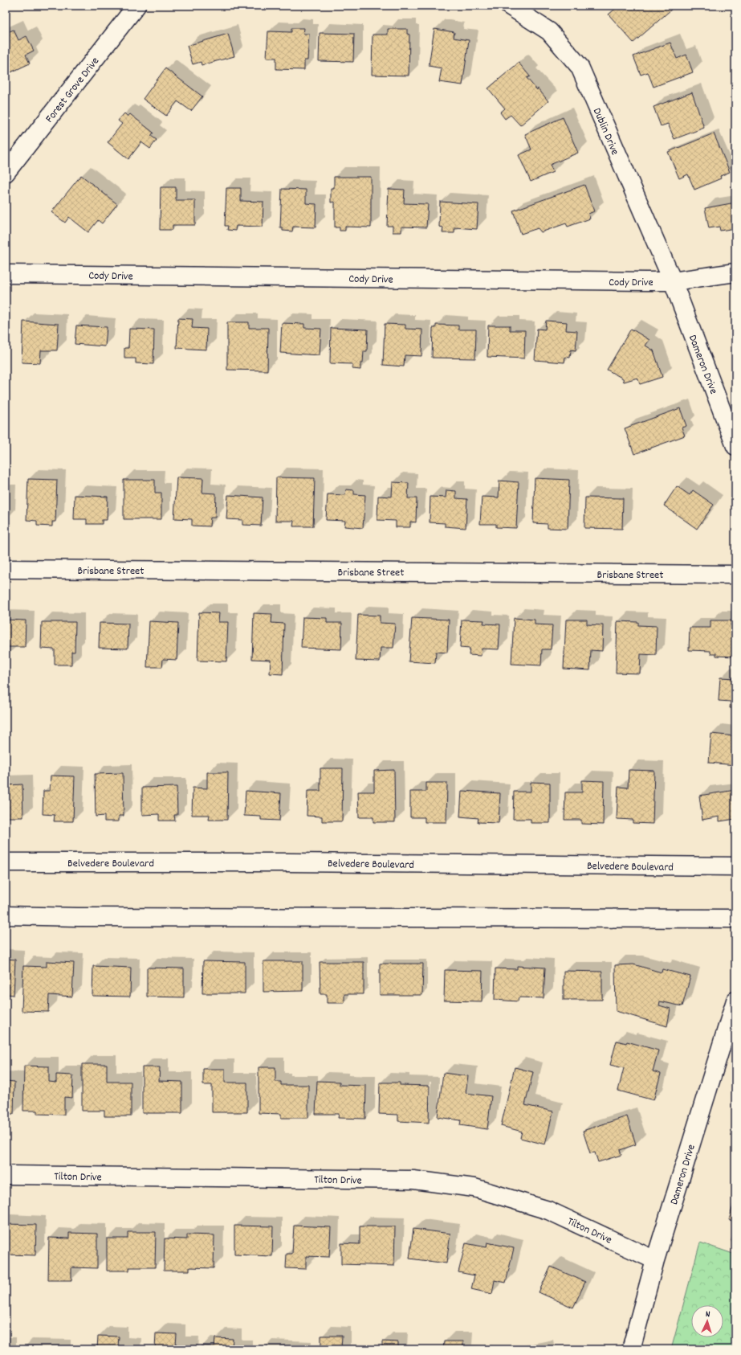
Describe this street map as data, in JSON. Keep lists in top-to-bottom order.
{
  "streets": {
    "street": [
      "Forest Grove Drive",
      "Dublin Drive",
      "Cody Drive",
      "Dameron Drive",
      "Brisbane Street",
      "Belvedere Boulevard",
      "Tilton Drive"
    ]
  },
  "crossings": [
    ["Dublin Drive", "Cody Drive"],
    ["Dublin Drive", "Dameron Drive"],
    ["Cody Drive", "Dameron Drive"],
    ["Dameron Drive", "Tilton Drive"]
  ],
  "north": "top"
}
